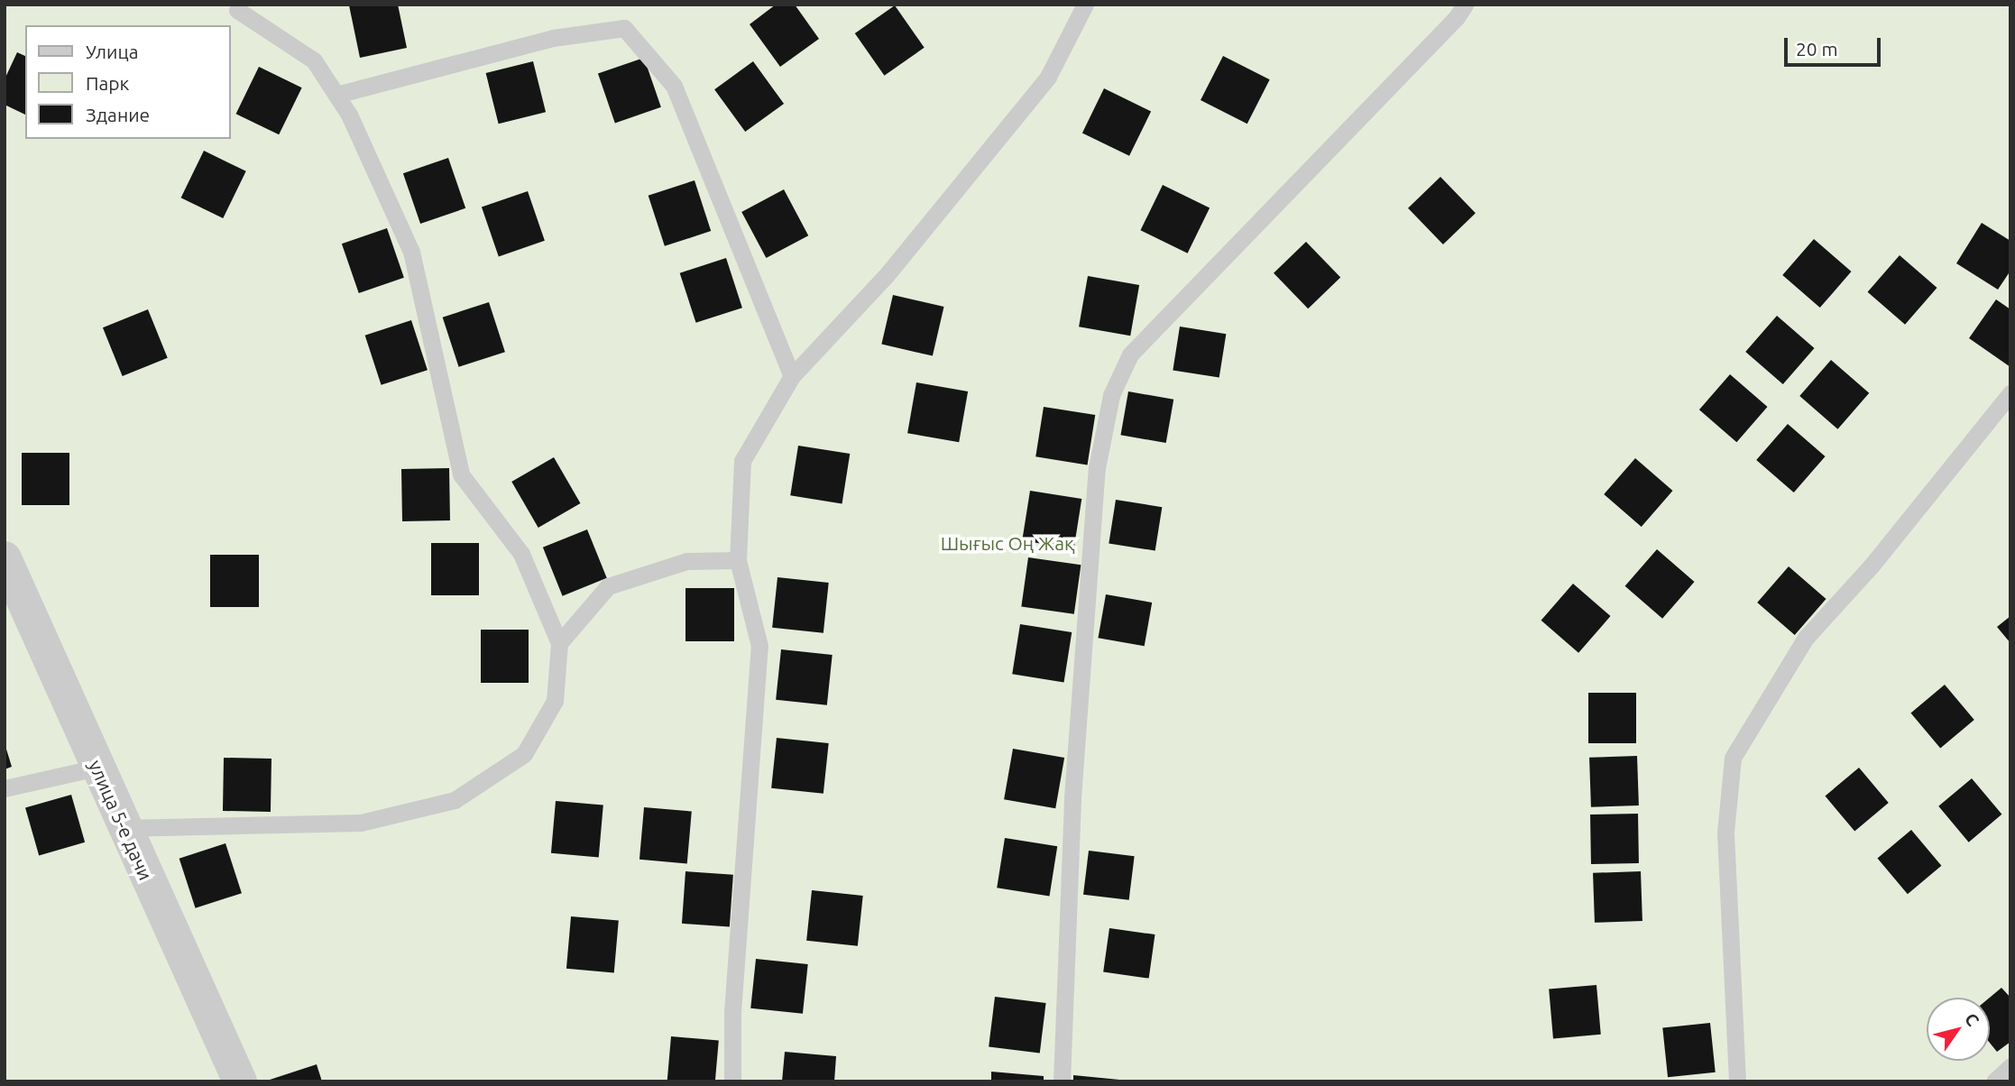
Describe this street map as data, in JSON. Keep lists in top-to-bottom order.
{
  "streets": {
    "street": ["улица 5-е дачи"]
  },
  "parks": ["Шығыс Оң Жақ"],
  "legend": ["Улица", "Парк", "Здание"],
  "scale_bar": "20 m",
  "north": "top right"
}
